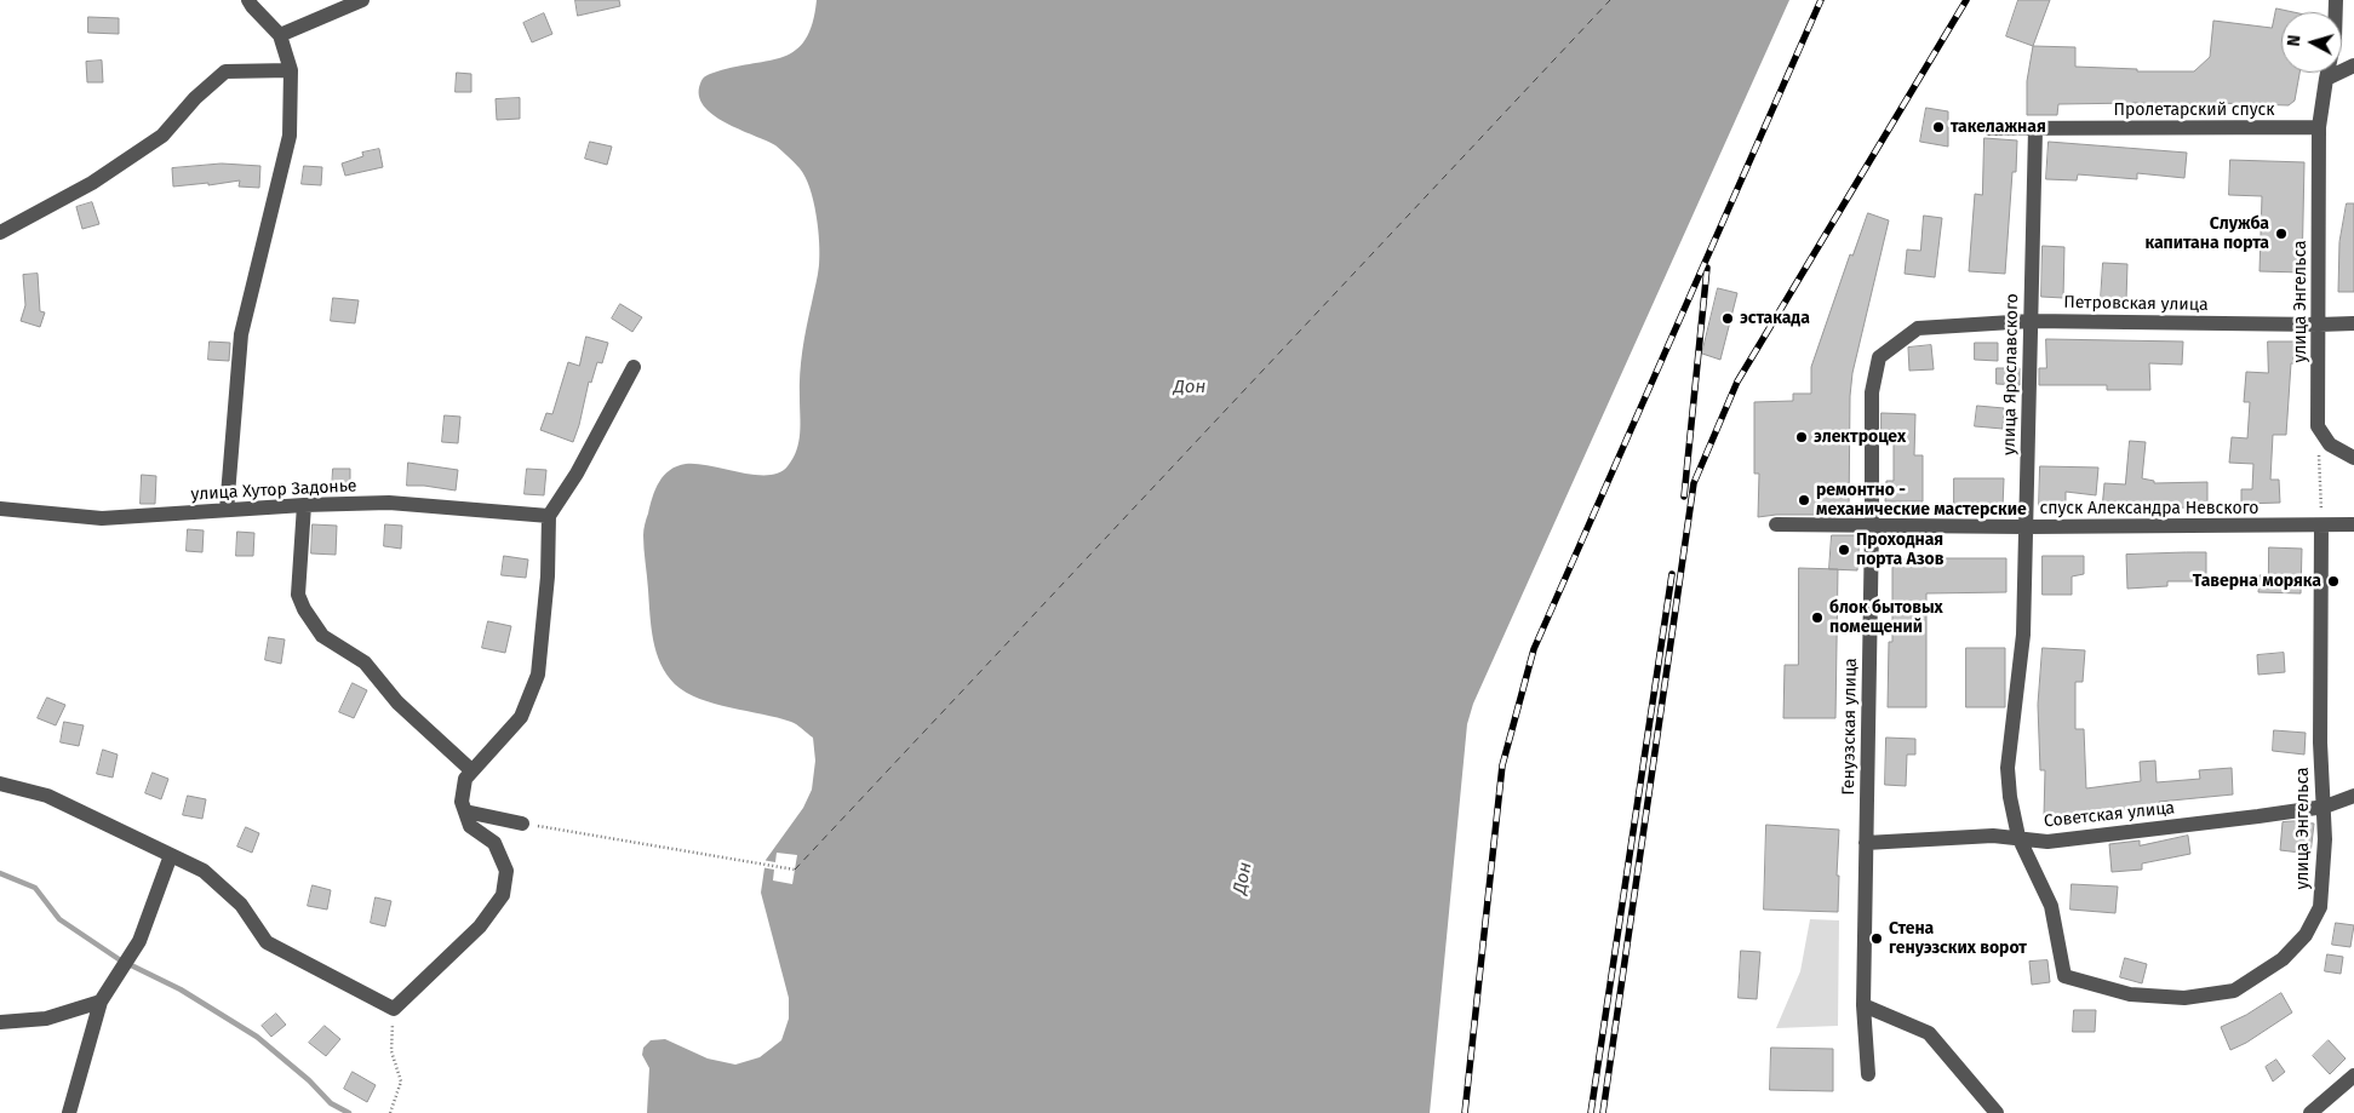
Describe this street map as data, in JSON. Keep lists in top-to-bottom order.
{
  "streets": {
    "street": [
      "Пролетарский спуск",
      "улица Энгельса",
      "Петровская улица",
      "улица Ярославского",
      "улица Хутор Задонье",
      "спуск Александра Невского",
      "Генуэзская улица",
      "Советская улица"
    ]
  },
  "crossings": [
    ["Пролетарский спуск", "улица Энгельса"],
    ["Пролетарский спуск", "улица Ярославского"],
    ["улица Энгельса", "Петровская улица"],
    ["улица Энгельса", "улица Ярославского"],
    ["улица Энгельса", "спуск Александра Невского"],
    ["улица Энгельса", "Советская улица"],
    ["Петровская улица", "улица Ярославского"],
    ["Петровская улица", "Генуэзская улица"],
    ["улица Ярославского", "спуск Александра Невского"],
    ["улица Ярославского", "Советская улица"],
    ["спуск Александра Невского", "Генуэзская улица"],
    ["Генуэзская улица", "Советская улица"]
  ],
  "water": ["Дон"],
  "places": [
    "такелажная",
    "Служба капитана порта",
    "эстакада",
    "электроцех",
    "ремонтно - механические мастерские",
    "Проходная порта Азов",
    "Таверна моряка",
    "блок бытовых помещений",
    "Стена генуэзских ворот"
  ],
  "north": "left"
}
